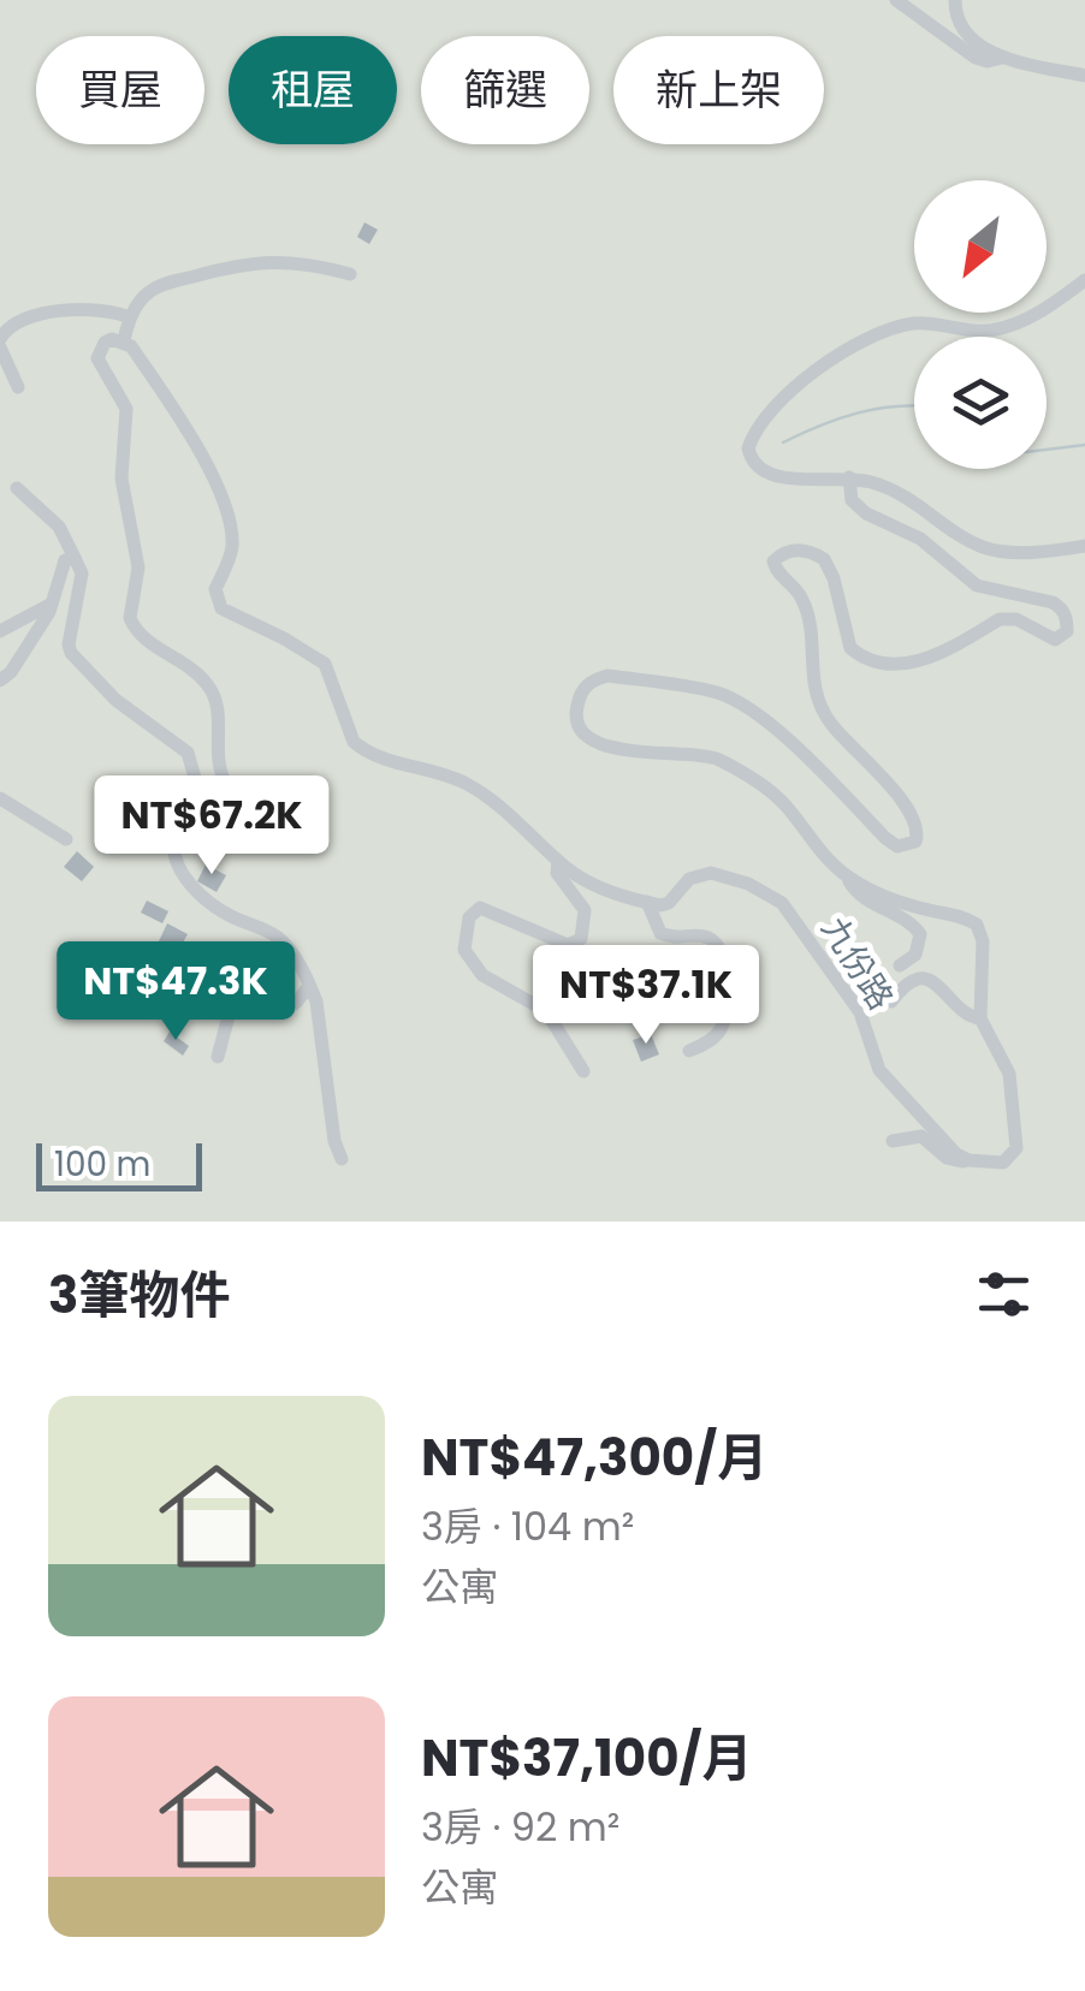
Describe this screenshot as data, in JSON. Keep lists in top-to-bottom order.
{
  "streets": {
    "street": ["九份路"]
  },
  "scale_bar": "100 m",
  "north": "bottom left",
  "page": {
    "chip": [
      "買屋",
      "租屋",
      "篩選",
      "新上架"
    ],
    "price": ["NT$67.2K", "NT$47.3K", "NT$37.1K"],
    "scale": "100 m",
    "heading": "3筆物件",
    "list": [
      {
        "name": "NT$47,300/月",
        "note": "3房 · 104 m² · 公寓"
      },
      {
        "name": "NT$37,100/月",
        "note": "3房 · 92 m² · 公寓"
      }
    ]
  }
}
